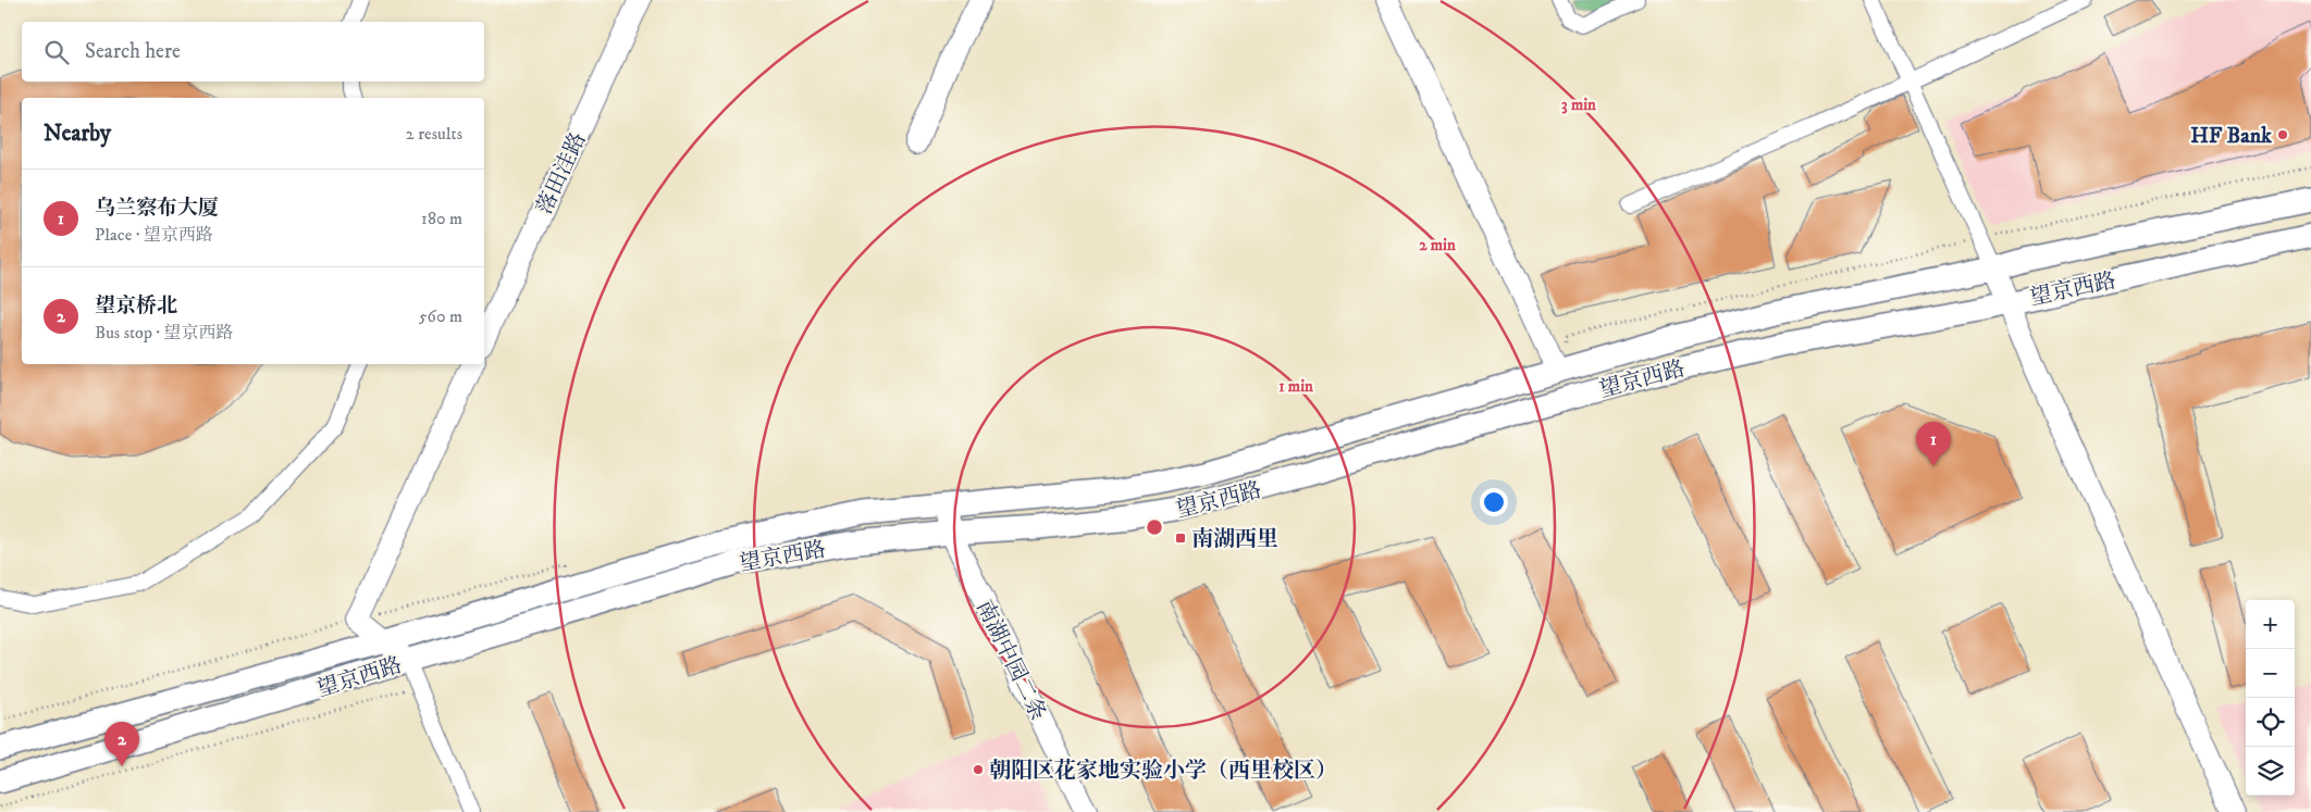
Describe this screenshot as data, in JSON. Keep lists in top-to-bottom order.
{
  "streets": {
    "main road": ["望京西路"],
    "street": ["落田洼路", "南湖中园二条"]
  },
  "crossings": [
    ["望京西路", "南湖中园二条"]
  ],
  "places": {
    "other": ["HF Bank", "朝阳区花家地实验小学（西里校区）"],
    "transit": ["南湖西里"]
  },
  "page": {
    "search": "Search here",
    "heading": ["Nearby", "2 results"],
    "list": [
      {
        "mark": "1",
        "name": "乌兰察布大厦",
        "note": "Place · 望京西路",
        "value": "180 m"
      },
      {
        "mark": "2",
        "name": "望京桥北",
        "note": "Bus stop · 望京西路",
        "value": "560 m"
      }
    ],
    "pins": ["1", "2"],
    "map_buttons": ["+", "−"]
  },
  "rings": ["3 min", "2 min", "1 min"]
}
